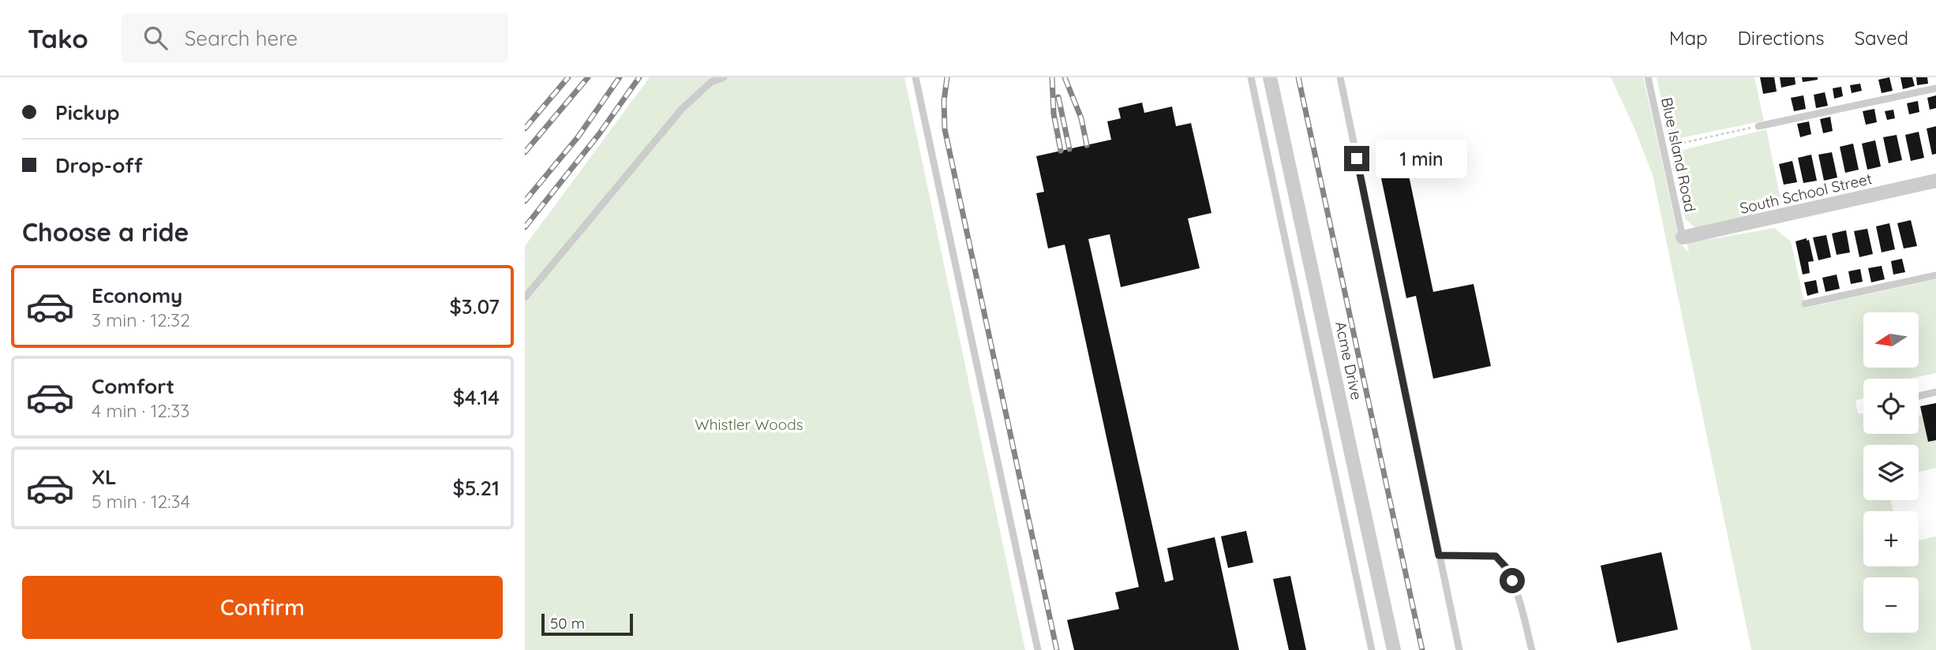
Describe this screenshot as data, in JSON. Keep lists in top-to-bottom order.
{
  "streets": {
    "street": ["South School Street", "Acme Drive"],
    "lane": ["Blue Island Road"]
  },
  "crossings": [
    ["Blue Island Road", "South School Street"]
  ],
  "parks": ["Whistler Woods"],
  "scale_bar": "50 m",
  "north": "left",
  "page": {
    "header": "Tako",
    "search": "Search here",
    "nav": ["Map", "Directions", "Saved"],
    "banner": ["Pickup", "Drop-off"],
    "bubble": "1 min",
    "heading": "Choose a ride",
    "list": [
      {
        "name": "Economy",
        "note": "3 min · 12:32",
        "value": "$3.07"
      },
      {
        "name": "Comfort",
        "note": "4 min · 12:33",
        "value": "$4.14"
      },
      {
        "name": "XL",
        "note": "5 min · 12:34",
        "value": "$5.21"
      }
    ],
    "map_buttons": ["+", "−"],
    "buttons": "Confirm",
    "scale": "50 m"
  }
}
